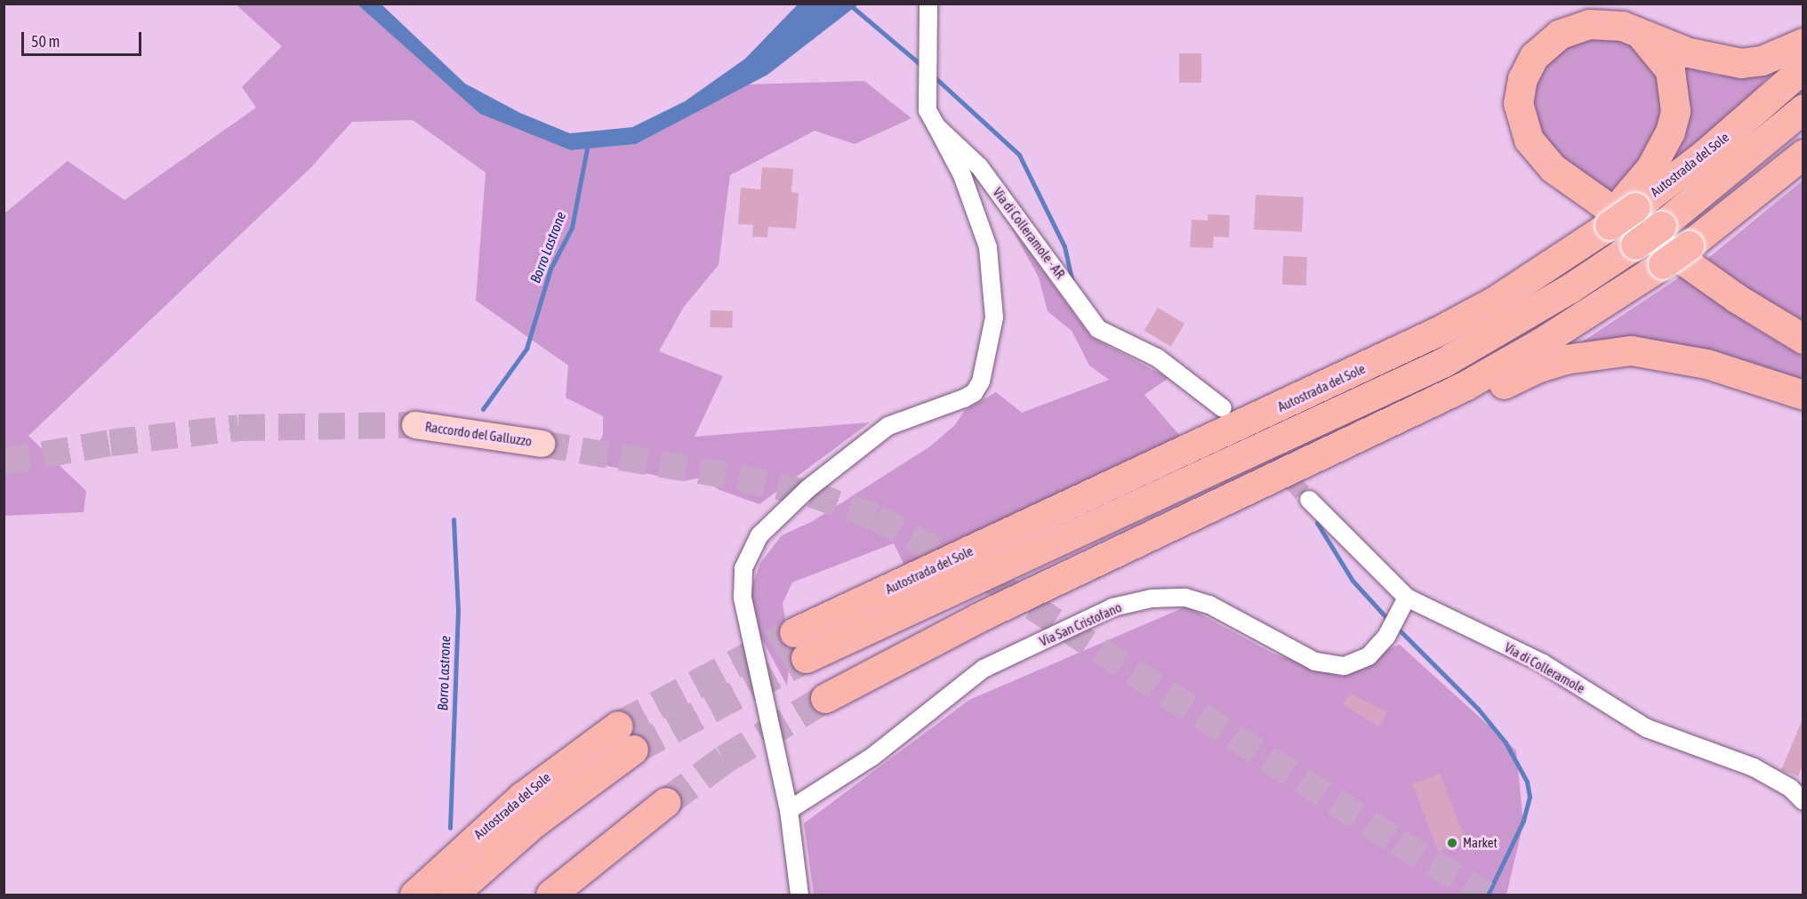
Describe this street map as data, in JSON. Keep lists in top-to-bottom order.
{
  "streets": {
    "highway": ["Autostrada del Sole"],
    "main road": ["Raccordo del Galluzzo"],
    "street": ["Via di Colleramole - AR", "Via San Cristofano", "Via di Colleramole"]
  },
  "crossings": [
    ["Via San Cristofano", "Via di Colleramole"]
  ],
  "water": ["Borro Lastrone"],
  "places": ["Market"],
  "scale_bar": "50 m"
}
